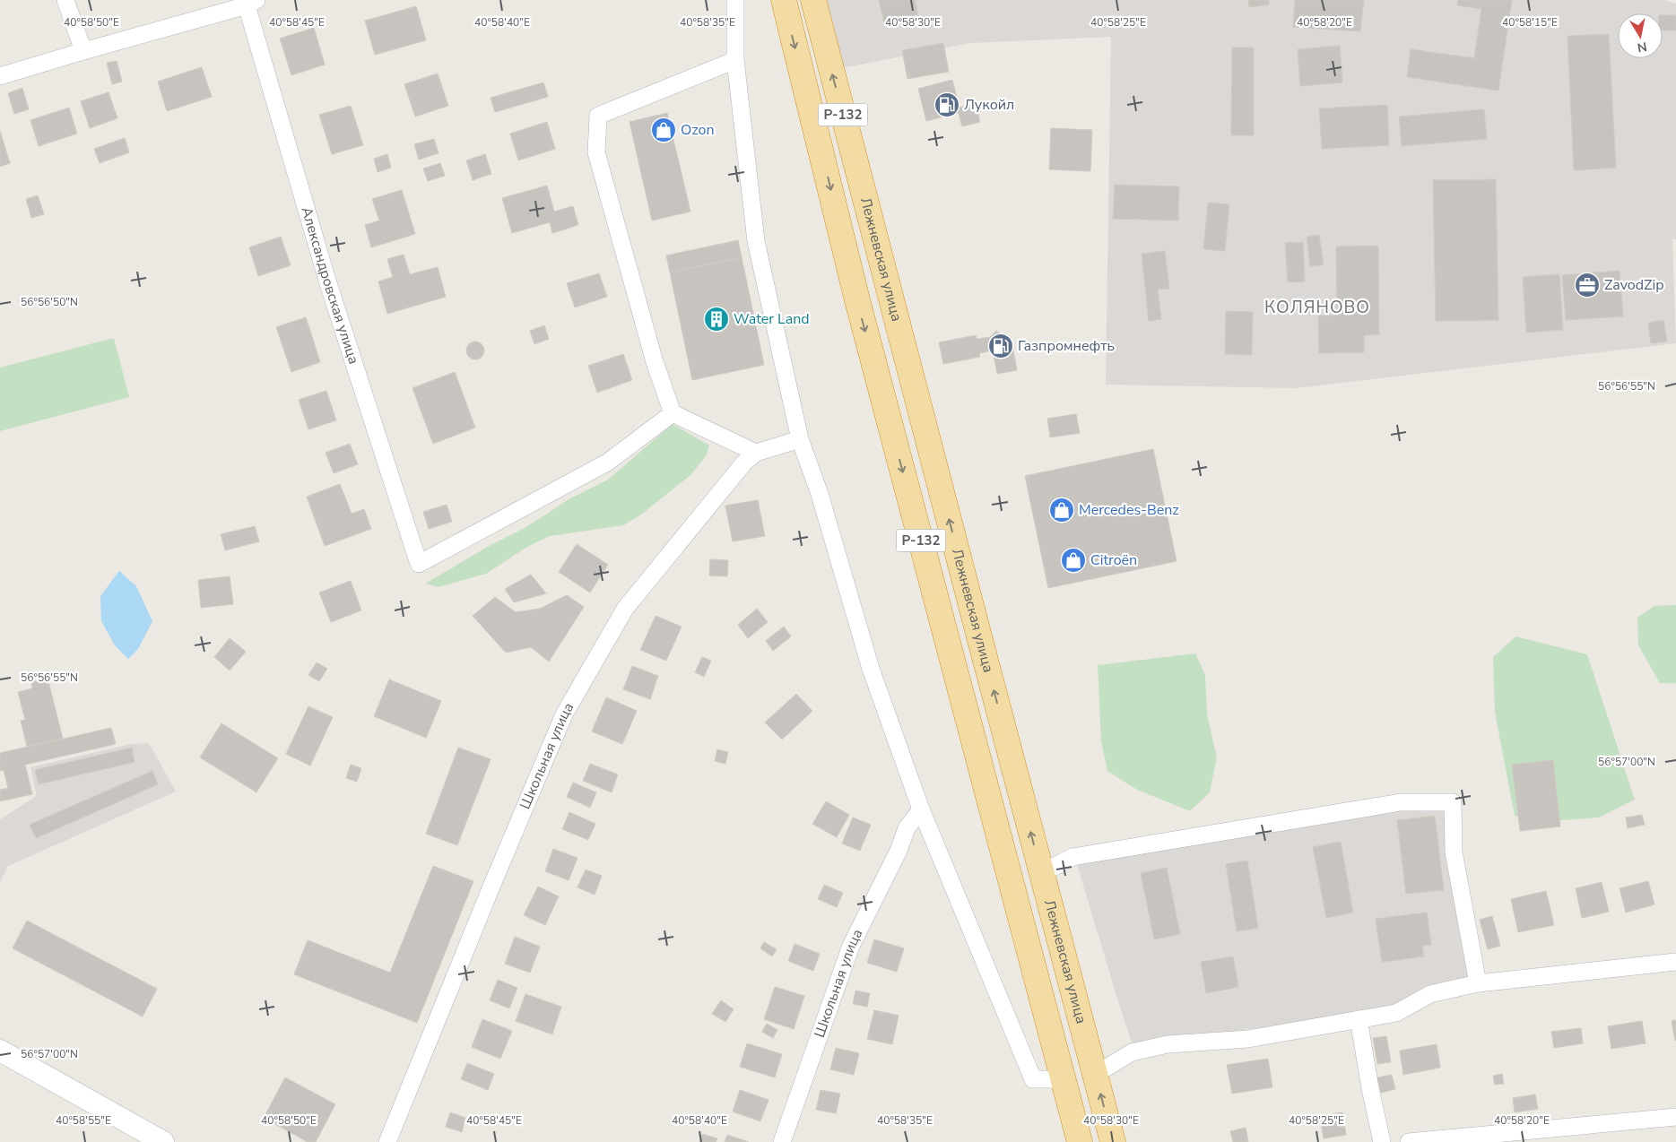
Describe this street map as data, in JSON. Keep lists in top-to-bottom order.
{
  "streets": {
    "highway": ["Р-132", "Лежневская улица"],
    "street": ["Александровская улица", "Школьная улица"]
  },
  "districts": ["КОЛЯНОВО"],
  "places": {
    "fuel station": ["Лукойл", "Газпромнефть"],
    "shop": ["Ozon", "Mercedes-Benz", "Citroën"],
    "office": ["ZavodZip"],
    "building": ["Water Land"]
  },
  "north": "bottom",
  "coordinates": [
    "40°58'15\"E",
    "40°58'50\"E",
    "40°58'45\"E",
    "40°58'40\"E",
    "40°58'35\"E",
    "40°58'30\"E",
    "40°58'25\"E",
    "40°58'20\"E",
    "56°56'50\"N",
    "56°56'55\"N",
    "56°57'00\"N",
    "40°58'55\"E"
  ]
}
